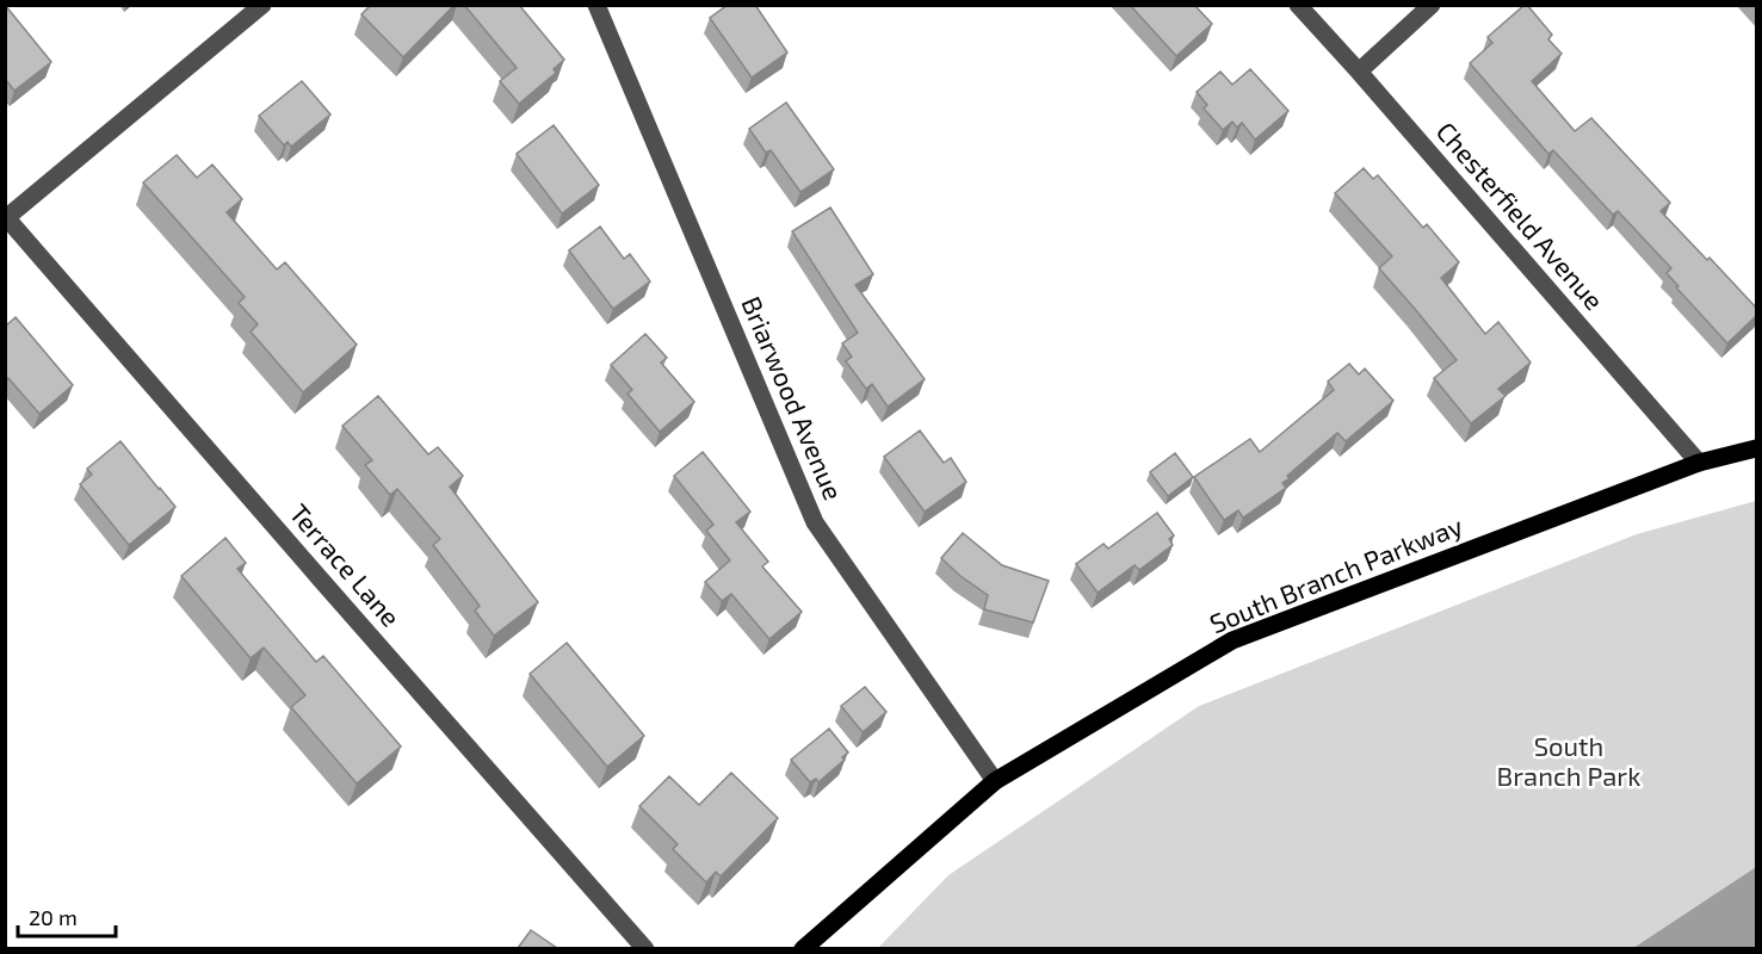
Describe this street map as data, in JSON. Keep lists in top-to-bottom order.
{
  "streets": {
    "main road": ["South Branch Parkway"],
    "street": ["Chesterfield Avenue", "Briarwood Avenue", "Terrace Lane"]
  },
  "crossings": [
    ["Chesterfield Avenue", "South Branch Parkway"],
    ["Briarwood Avenue", "South Branch Parkway"]
  ],
  "parks": ["South Branch Park"],
  "scale_bar": "20 m"
}
